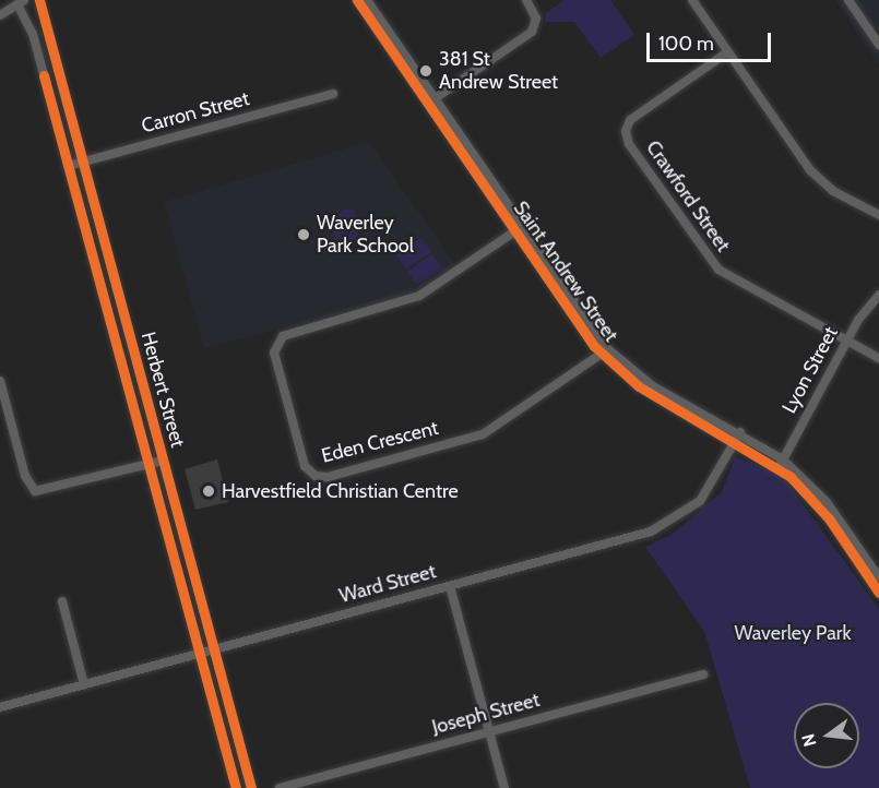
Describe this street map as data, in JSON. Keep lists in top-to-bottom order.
{
  "streets": {
    "street": [
      "Carron Street",
      "Crawford Street",
      "Saint Andrew Street",
      "Lyon Street",
      "Herbert Street",
      "Eden Crescent",
      "Ward Street",
      "Joseph Street"
    ]
  },
  "crossings": [
    ["Carron Street", "Herbert Street"],
    ["Crawford Street", "Lyon Street"],
    ["Saint Andrew Street", "Lyon Street"],
    ["Saint Andrew Street", "Eden Crescent"],
    ["Saint Andrew Street", "Ward Street"],
    ["Herbert Street", "Ward Street"]
  ],
  "parks": ["Waverley Park"],
  "places": ["381 St Andrew Street", "Waverley Park School", "Harvestfield Christian Centre"],
  "scale_bar": "100 m",
  "north": "left"
}
